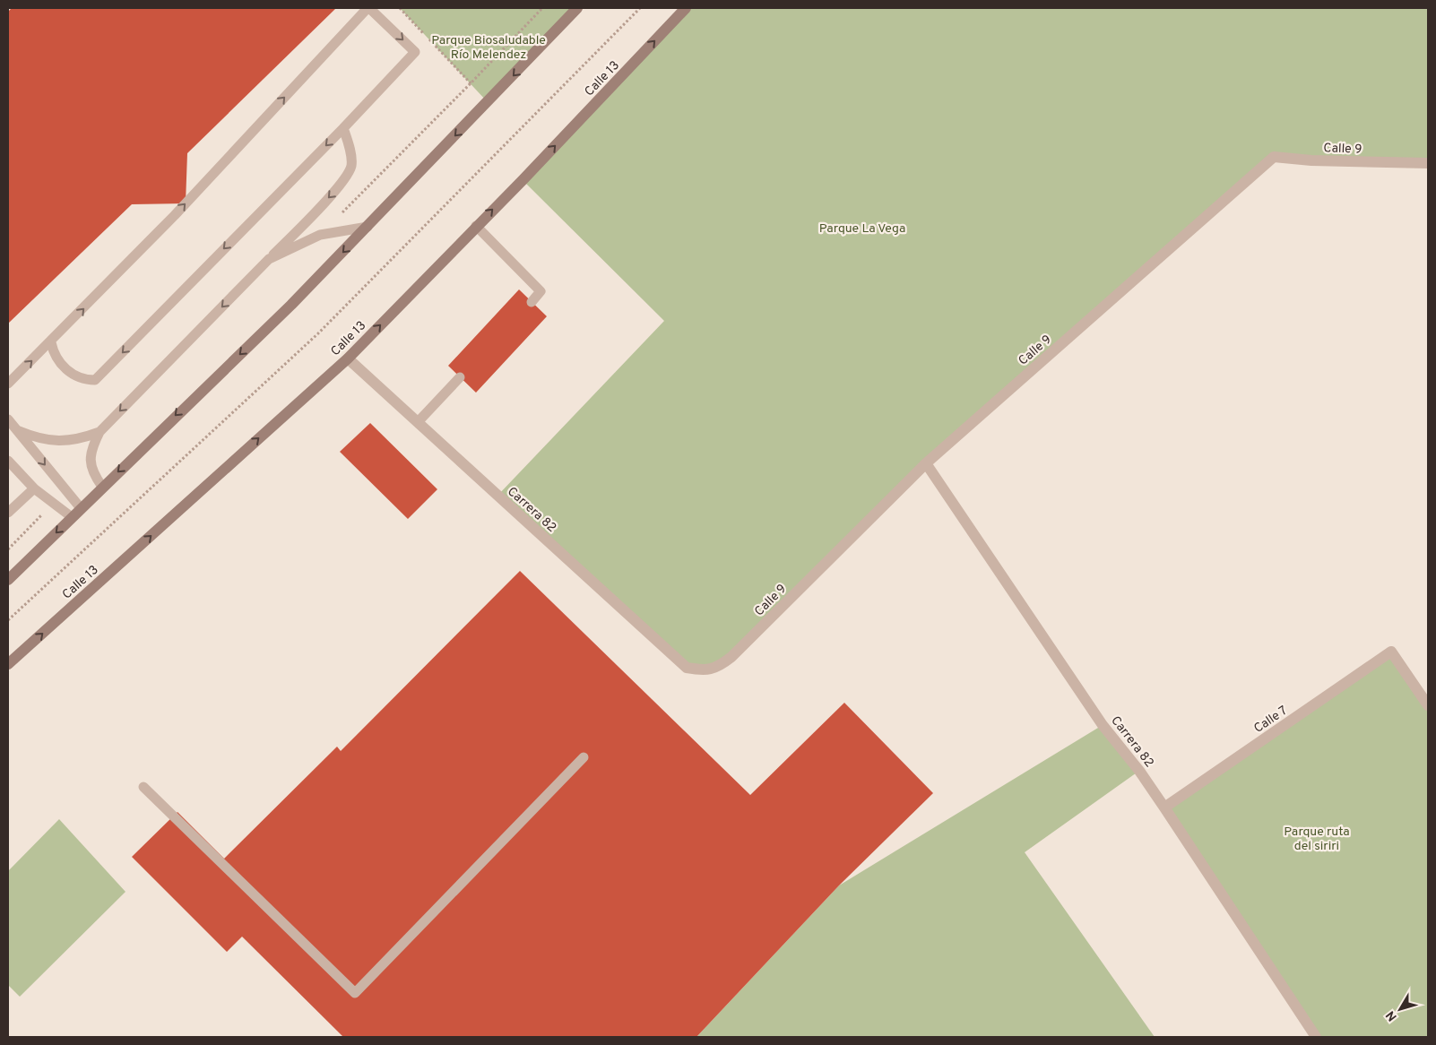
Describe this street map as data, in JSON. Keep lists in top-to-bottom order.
{
  "streets": {
    "main road": ["Calle 13"],
    "street": ["Calle 9", "Carrera 82", "Calle 7"]
  },
  "crossings": [
    ["Calle 13", "Carrera 82"],
    ["Calle 9", "Carrera 82"],
    ["Carrera 82", "Calle 7"]
  ],
  "parks": ["Parque Biosaludable Río Melendez", "Parque La Vega", "Parque ruta del siriri"],
  "north": "bottom left"
}
